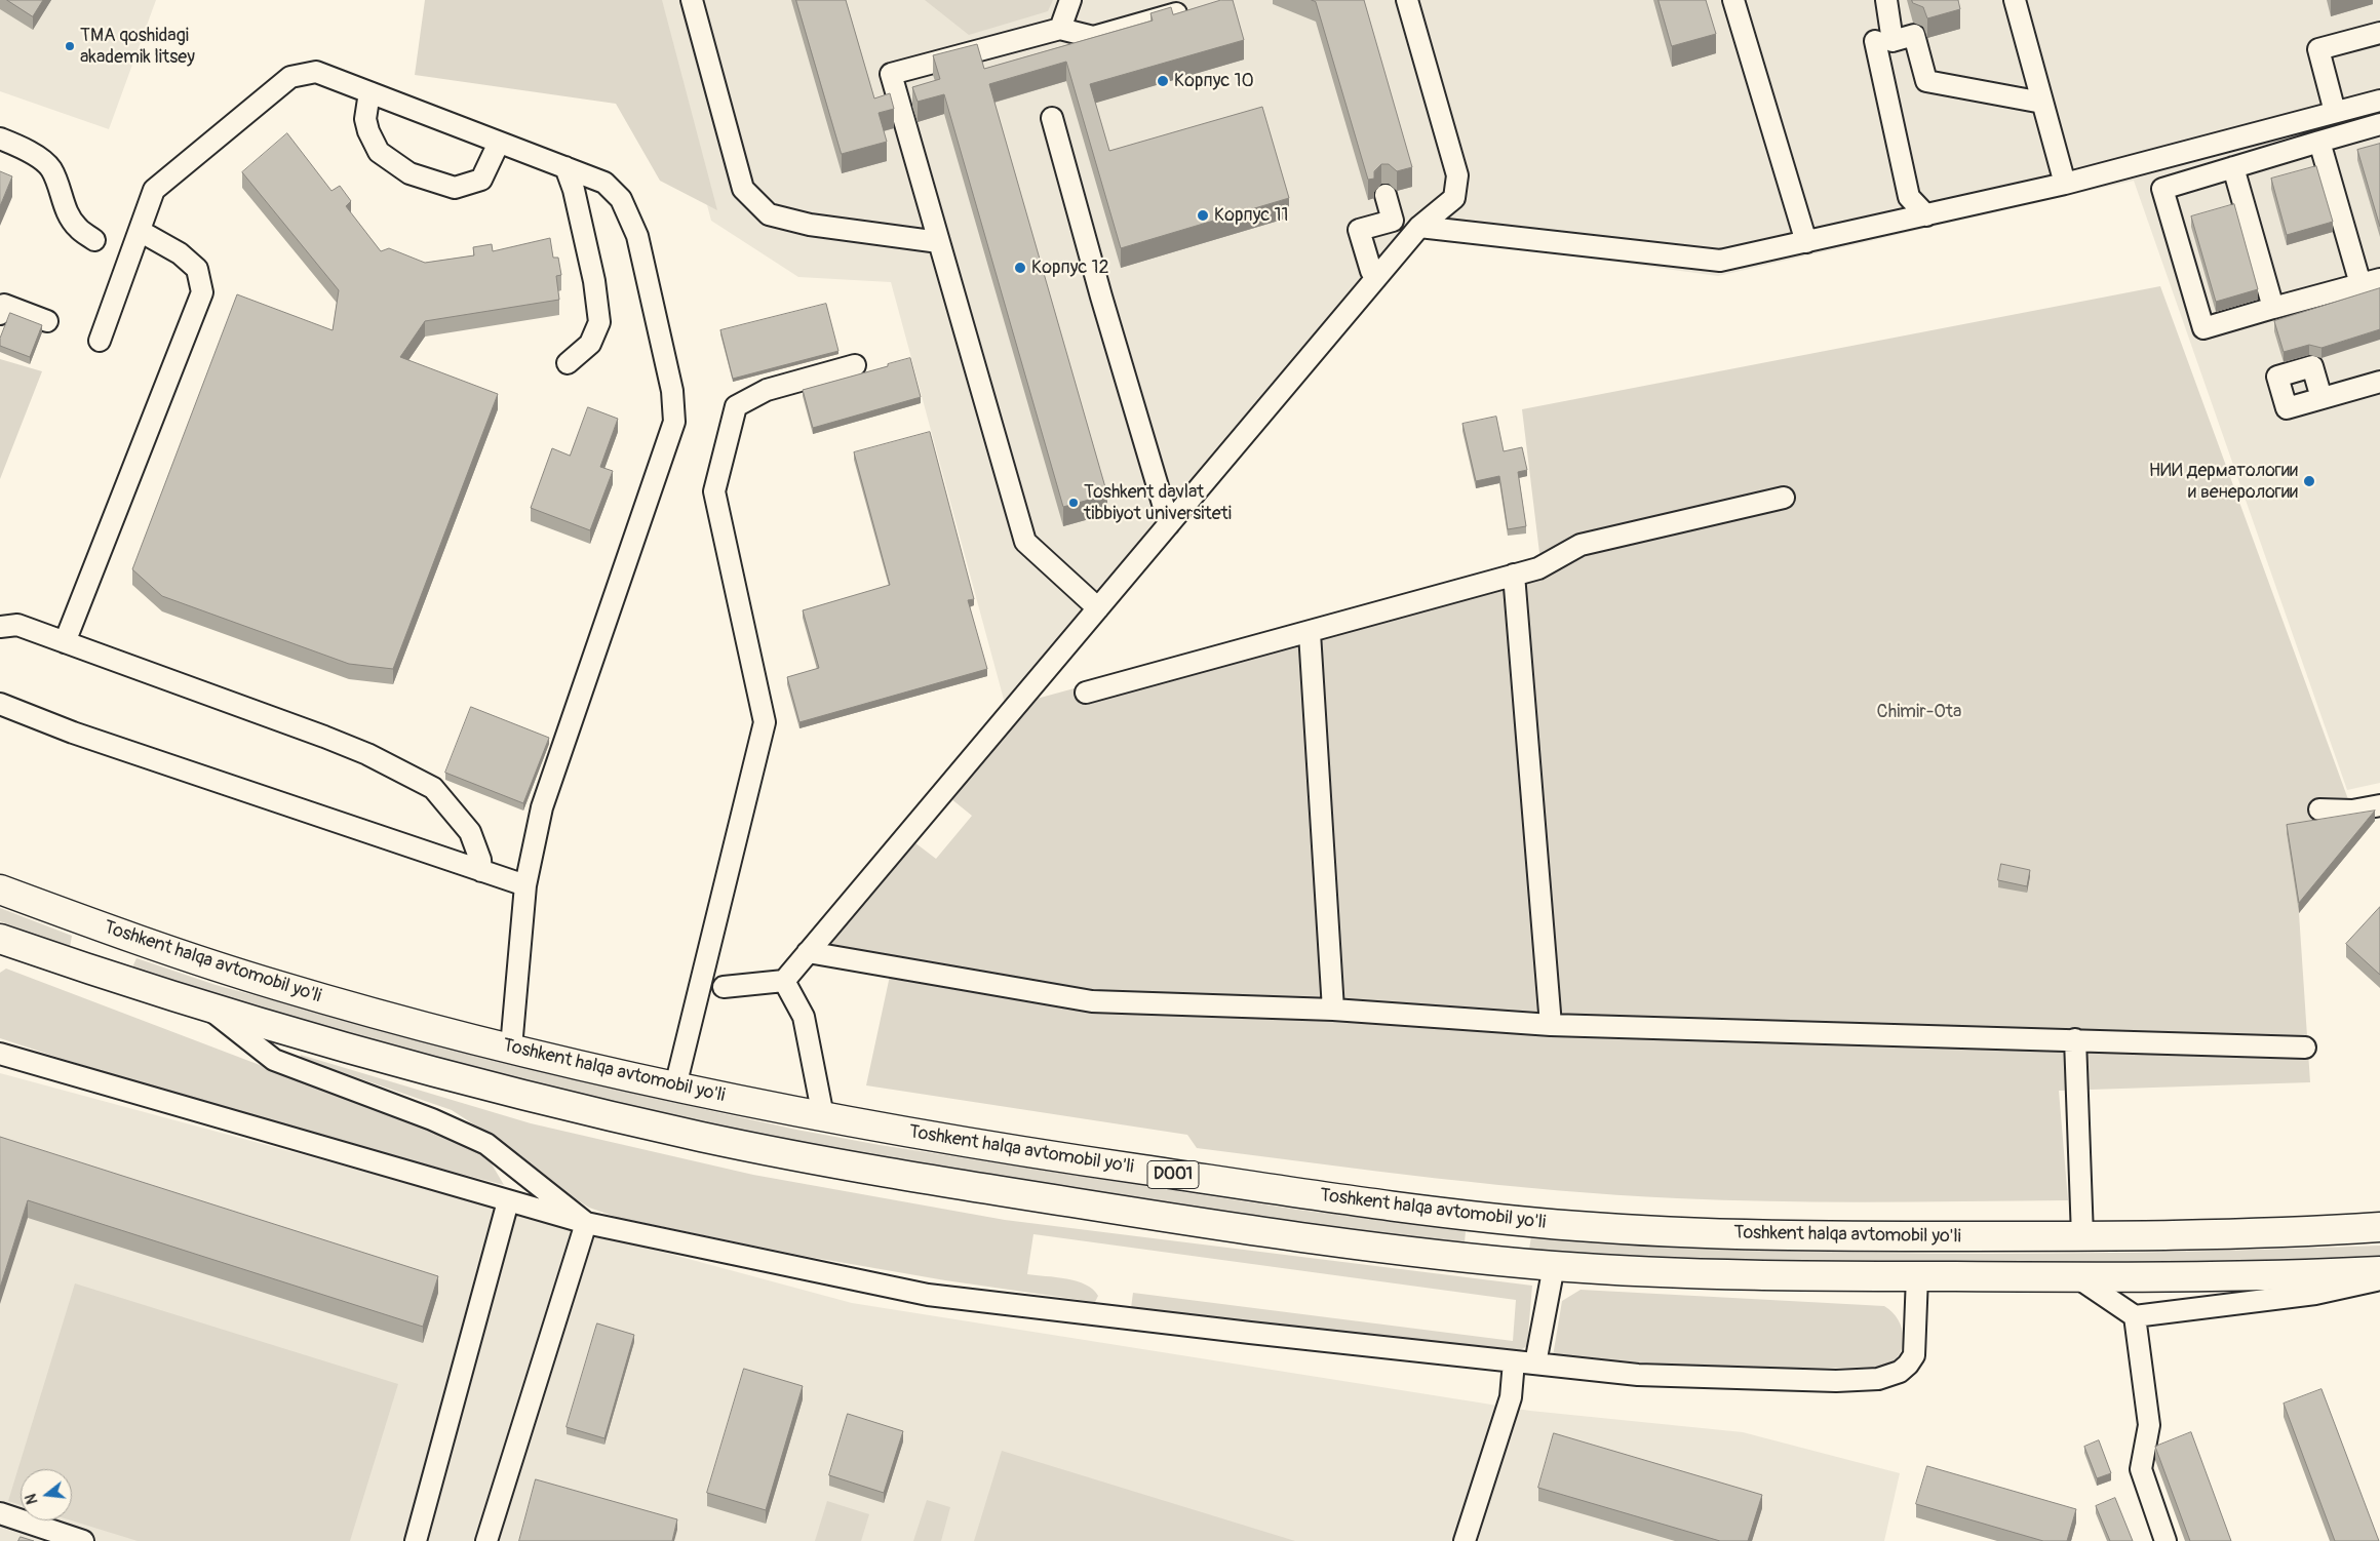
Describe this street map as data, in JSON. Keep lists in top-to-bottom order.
{
  "streets": {
    "highway": ["Toshkent halqa avtomobil yo'li", "D001"]
  },
  "parks": ["Chimir-Ota"],
  "places": [
    "TMA qoshidagi akademik litsey",
    "Корпус 10",
    "Корпус 11",
    "Корпус 12",
    "НИИ дерматологии и венерологии",
    "Toshkent davlat tibbiyot universiteti"
  ],
  "north": "left"
}
